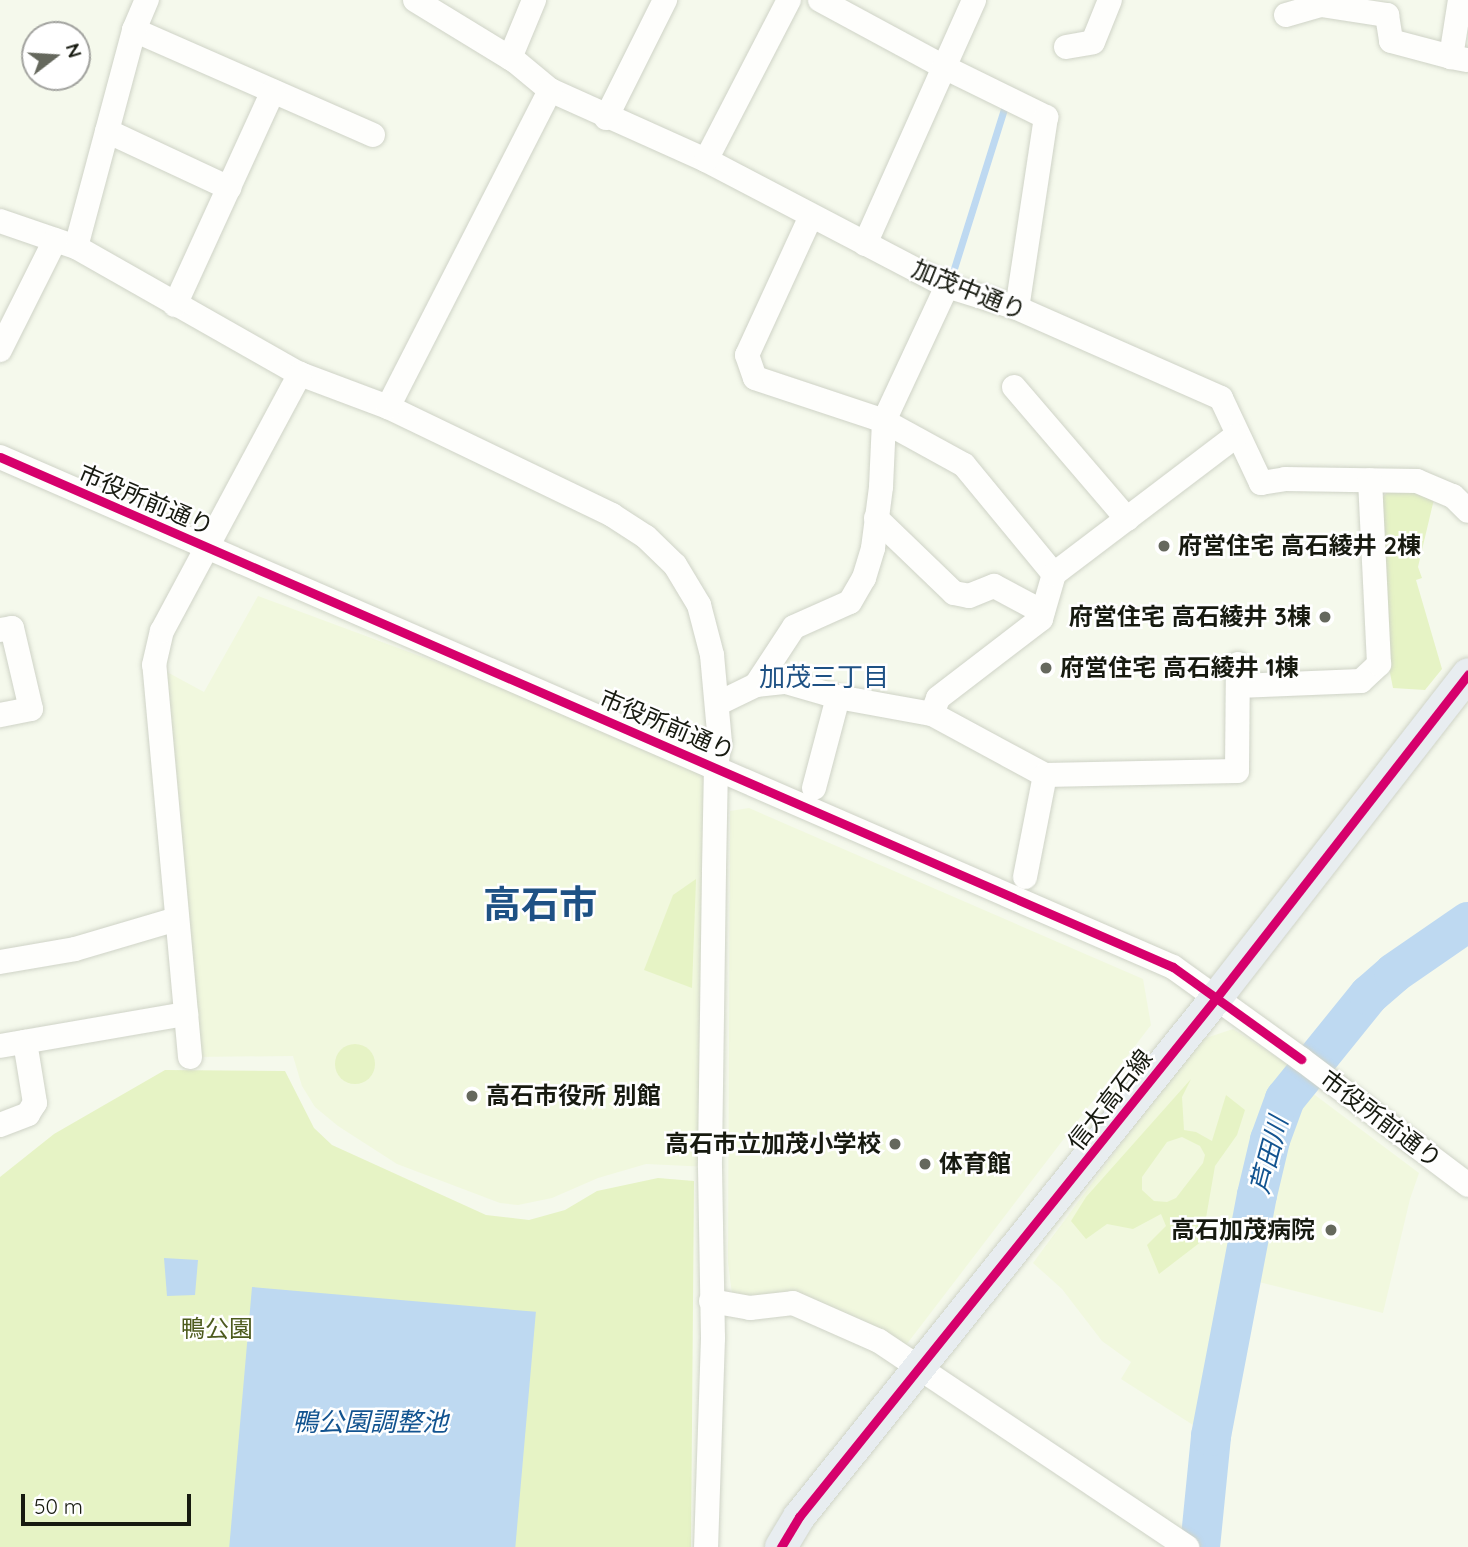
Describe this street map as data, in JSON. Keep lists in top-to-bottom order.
{
  "streets": {
    "main road": ["信太高石線"],
    "street": ["加茂中通り", "市役所前通り"]
  },
  "crossings": [
    ["市役所前通り", "信太高石線"]
  ],
  "districts": ["加茂三丁目", "高石市"],
  "water": ["芦田川", "鴨公園調整池"],
  "parks": ["鴨公園"],
  "places": [
    "府営住宅 高石綾井 2棟",
    "府営住宅 高石綾井 3棟",
    "府営住宅 高石綾井 1棟",
    "高石市役所 別館",
    "高石市立加茂小学校",
    "体育館",
    "高石加茂病院"
  ],
  "scale_bar": "50 m",
  "north": "right"
}
